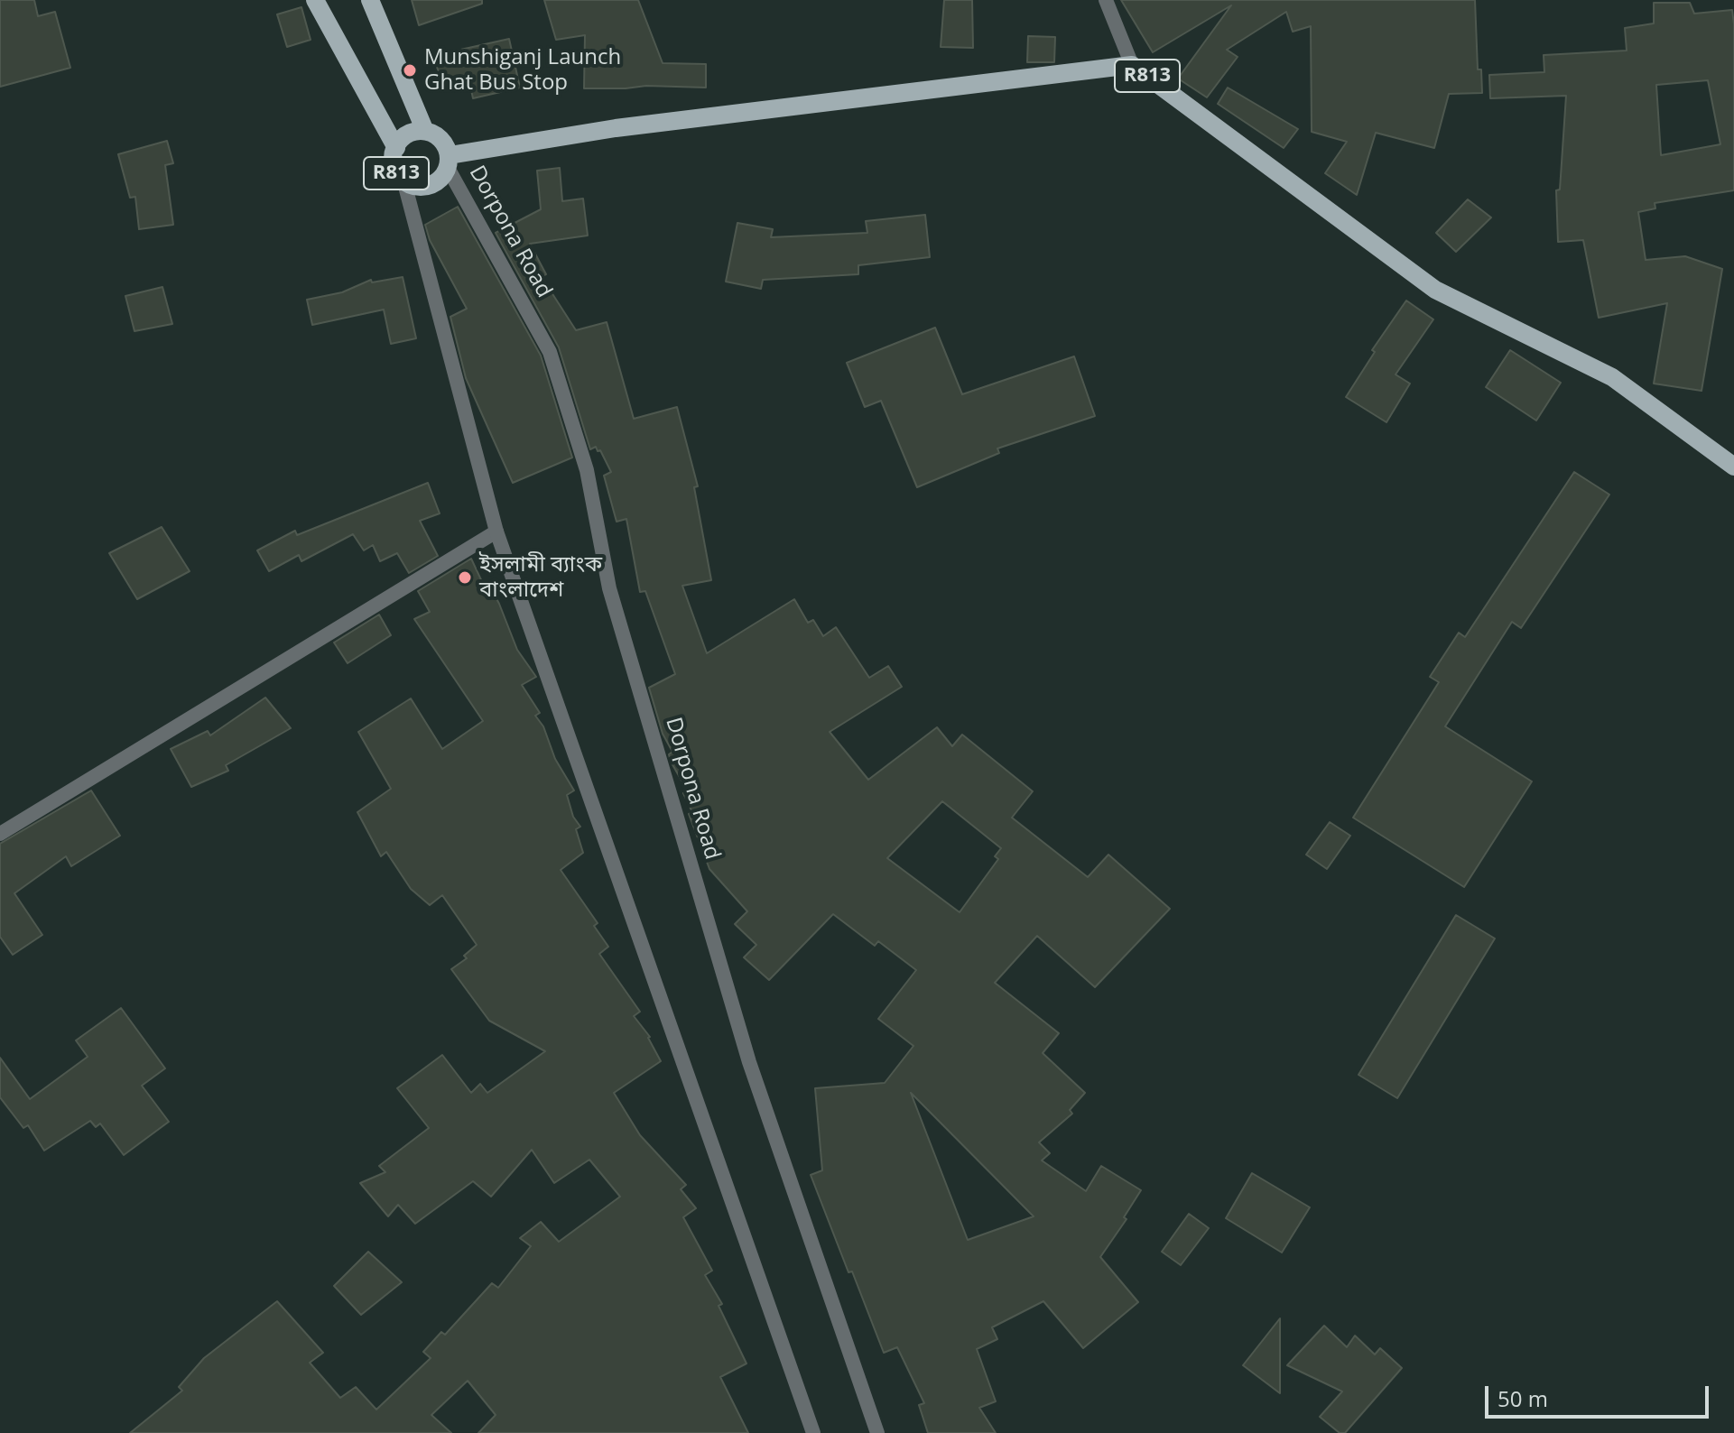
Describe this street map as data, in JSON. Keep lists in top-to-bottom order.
{
  "streets": {
    "main road": ["R813"],
    "street": ["Dorpona Road"]
  },
  "crossings": [
    ["R813", "Dorpona Road"]
  ],
  "places": ["Munshiganj Launch Ghat Bus Stop", "ইসলামী ব্যাংক বাংলাদেশ"],
  "scale_bar": "50 m"
}
